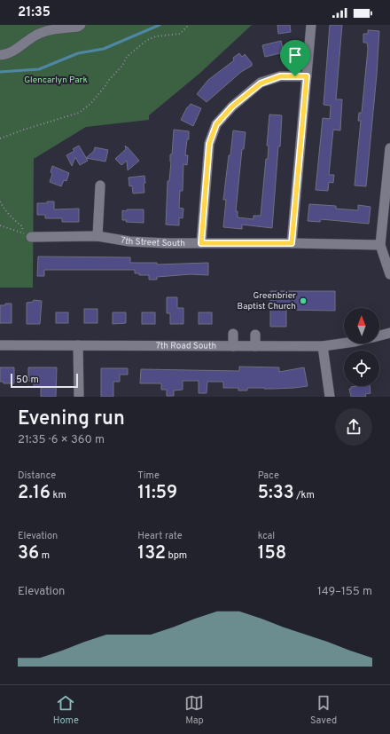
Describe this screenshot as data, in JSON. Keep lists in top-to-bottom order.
{
  "streets": {
    "street": ["7th Street South", "7th Road South"]
  },
  "parks": ["Glencarlyn Park"],
  "places": ["Greenbrier Baptist Church"],
  "scale_bar": "50 m",
  "north": "top",
  "page": {
    "status": "21:35",
    "scale": "50 m",
    "heading": ["Evening run", "21:35 · 6 × 360 m"],
    "stats": [
      ["Distance", "2.16 km"],
      ["Time", "11:59"],
      ["Pace", "5:33 /km"],
      ["Elevation", "36 m"],
      ["Heart rate", "132 bpm"],
      ["kcal", "158"]
    ],
    "chart": ["Elevation", "149–155 m"],
    "tabs": ["Home", "Map", "Saved"]
  }
}
